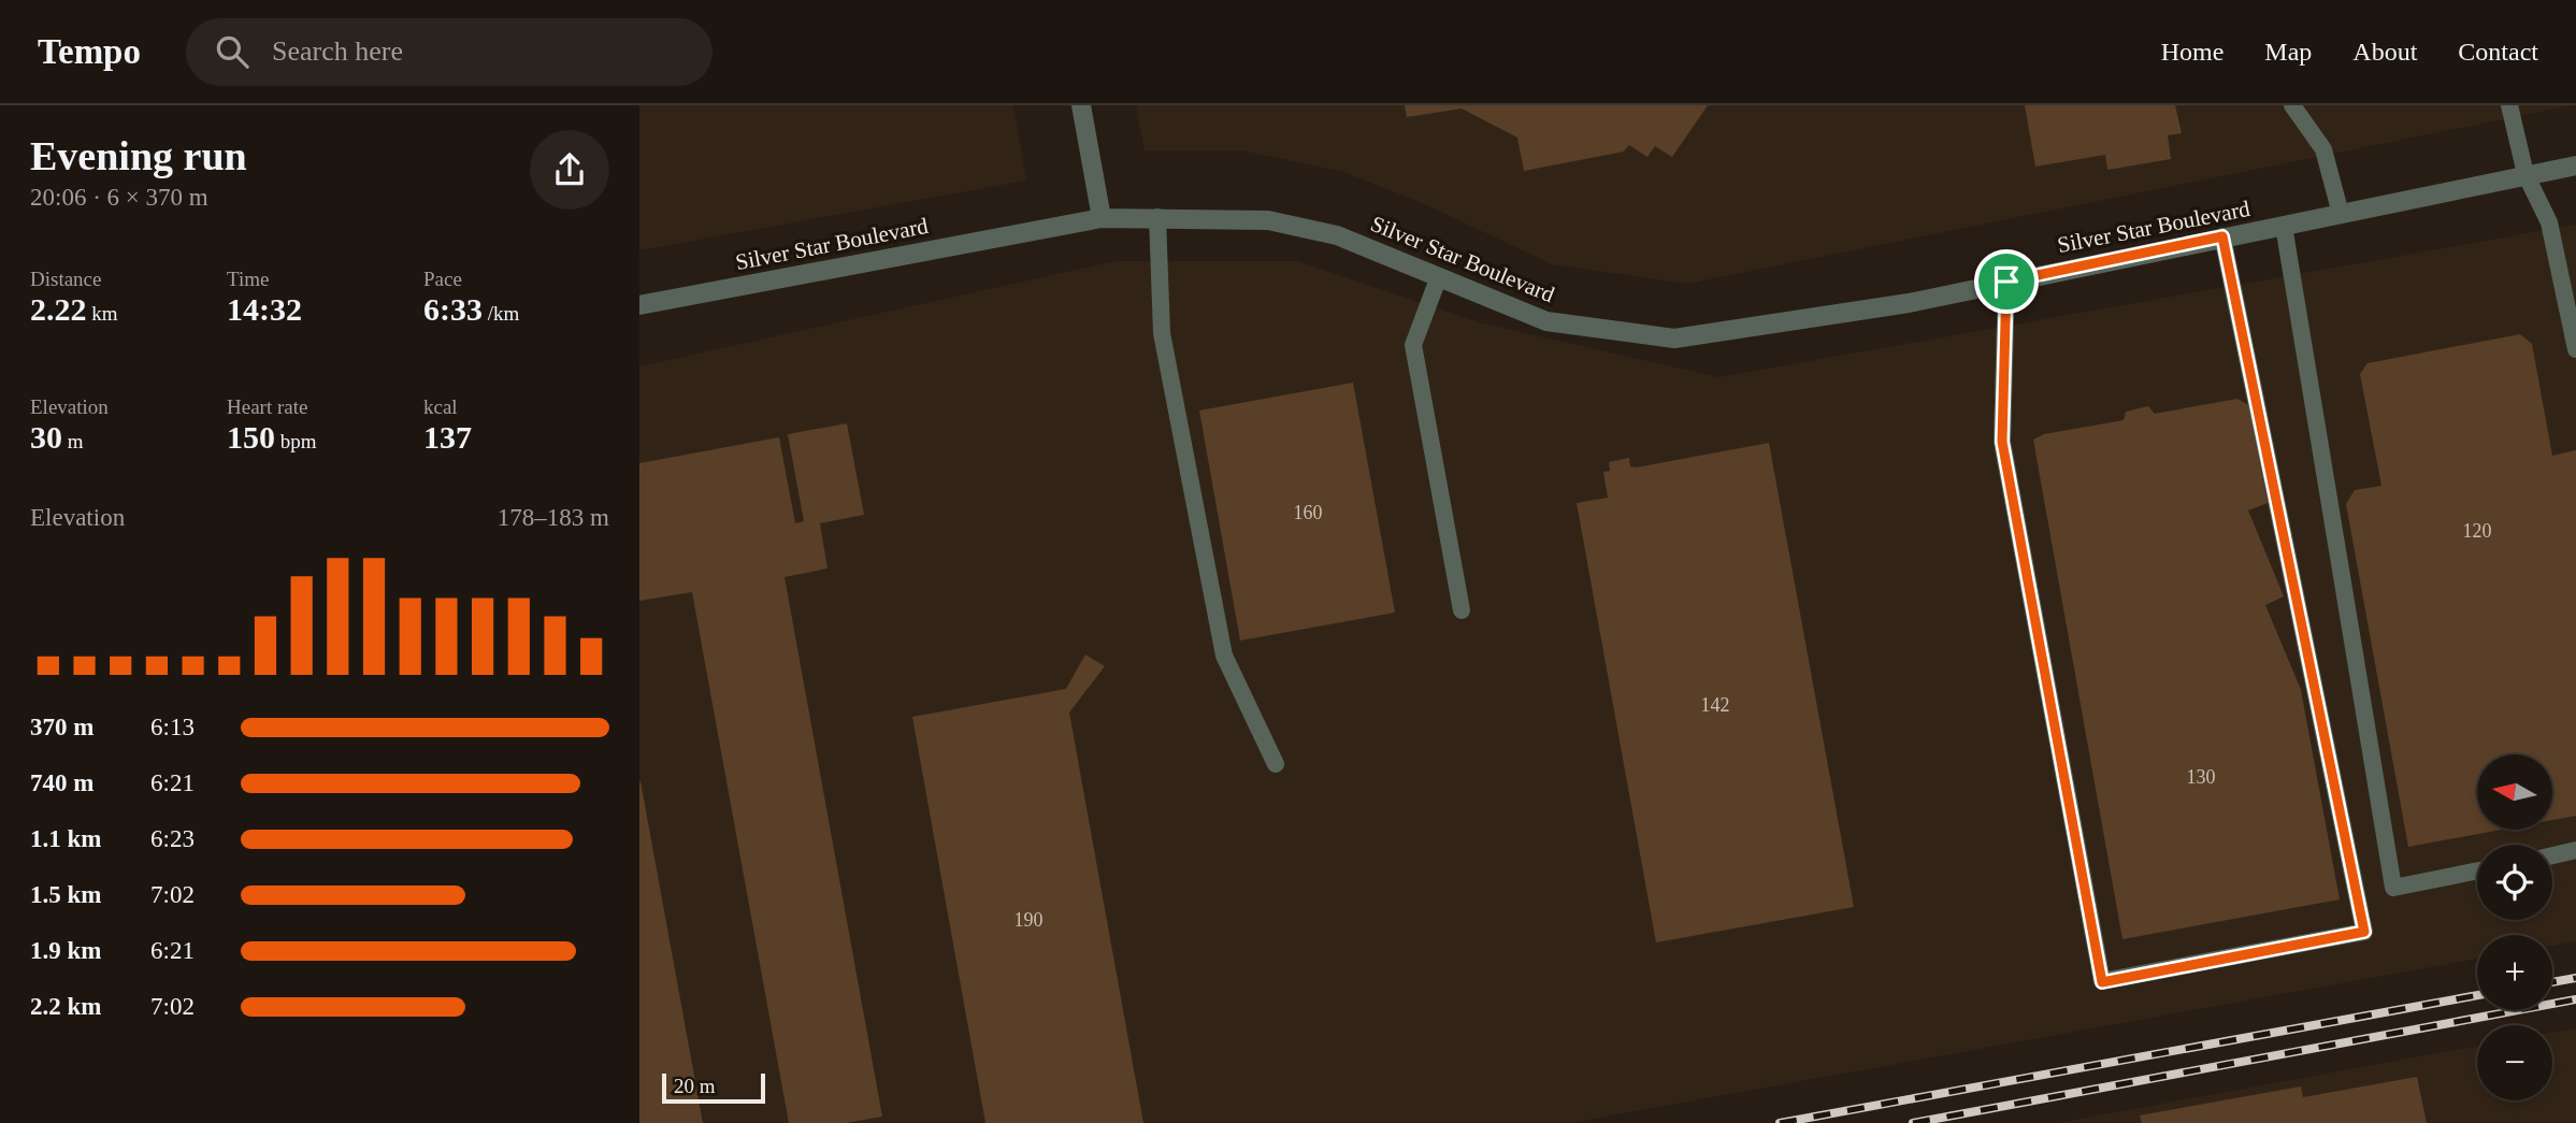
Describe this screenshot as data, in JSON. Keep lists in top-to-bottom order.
{
  "streets": {
    "street": ["Silver Star Boulevard"]
  },
  "house_numbers": [
    "160",
    "120",
    "142",
    "130",
    "190"
  ],
  "scale_bar": "20 m",
  "north": "left",
  "page": {
    "header": "Tempo",
    "search": "Search here",
    "nav": [
      "Home",
      "Map",
      "About",
      "Contact"
    ],
    "heading": ["Evening run", "20:06 · 6 × 370 m"],
    "stats": [
      ["Distance", "2.22 km"],
      ["Time", "14:32"],
      ["Pace", "6:33 /km"],
      ["Elevation", "30 m"],
      ["Heart rate", "150 bpm"],
      ["kcal", "137"]
    ],
    "chart": ["Elevation", "178–183 m"],
    "list": [
      {
        "name": "370 m",
        "note": "6:13"
      },
      {
        "name": "740 m",
        "note": "6:21"
      },
      {
        "name": "1.1 km",
        "note": "6:23"
      },
      {
        "name": "1.5 km",
        "note": "7:02"
      },
      {
        "name": "1.9 km",
        "note": "6:21"
      },
      {
        "name": "2.2 km",
        "note": "7:02"
      }
    ],
    "map_buttons": ["+", "−"],
    "scale": "20 m"
  }
}
